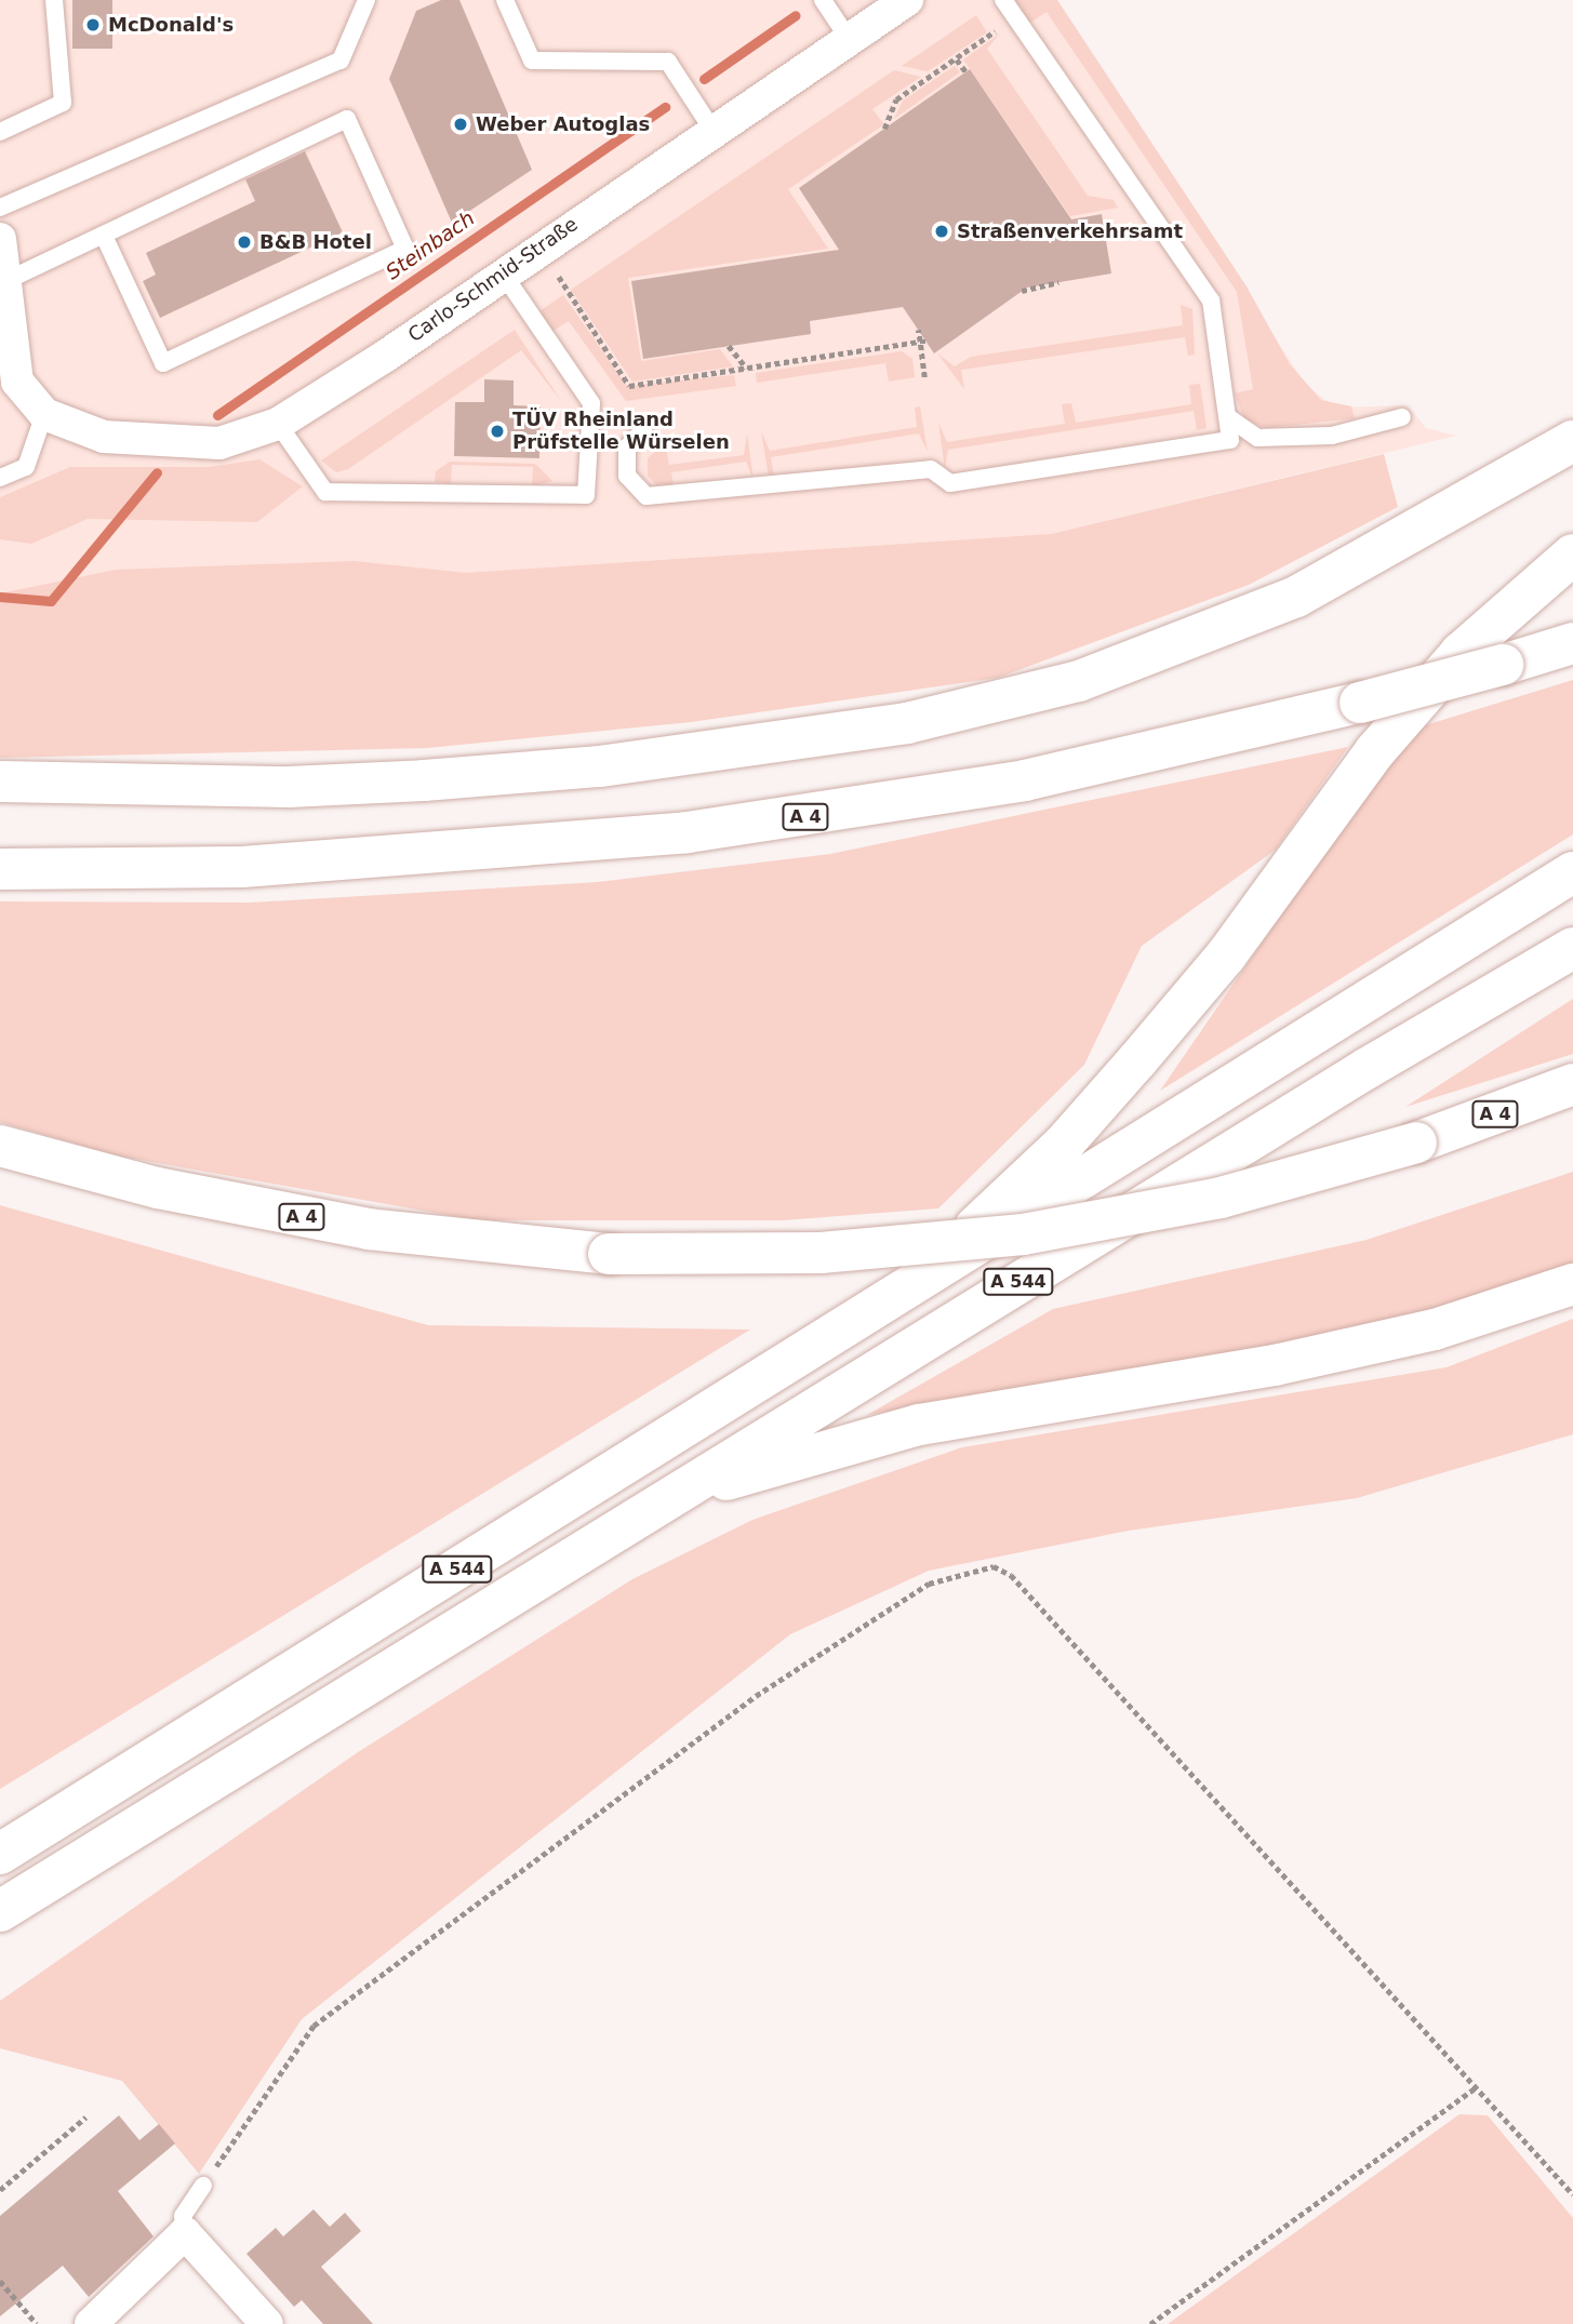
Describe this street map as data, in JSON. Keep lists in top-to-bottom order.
{
  "streets": {
    "highway": ["A 4", "A 544"],
    "street": ["Carlo-Schmid-Straße"]
  },
  "water": ["Steinbach"],
  "places": [
    "McDonald's",
    "Weber Autoglas",
    "Straßenverkehrsamt",
    "B&B Hotel",
    "TÜV Rheinland Prüfstelle Würselen"
  ]
}
